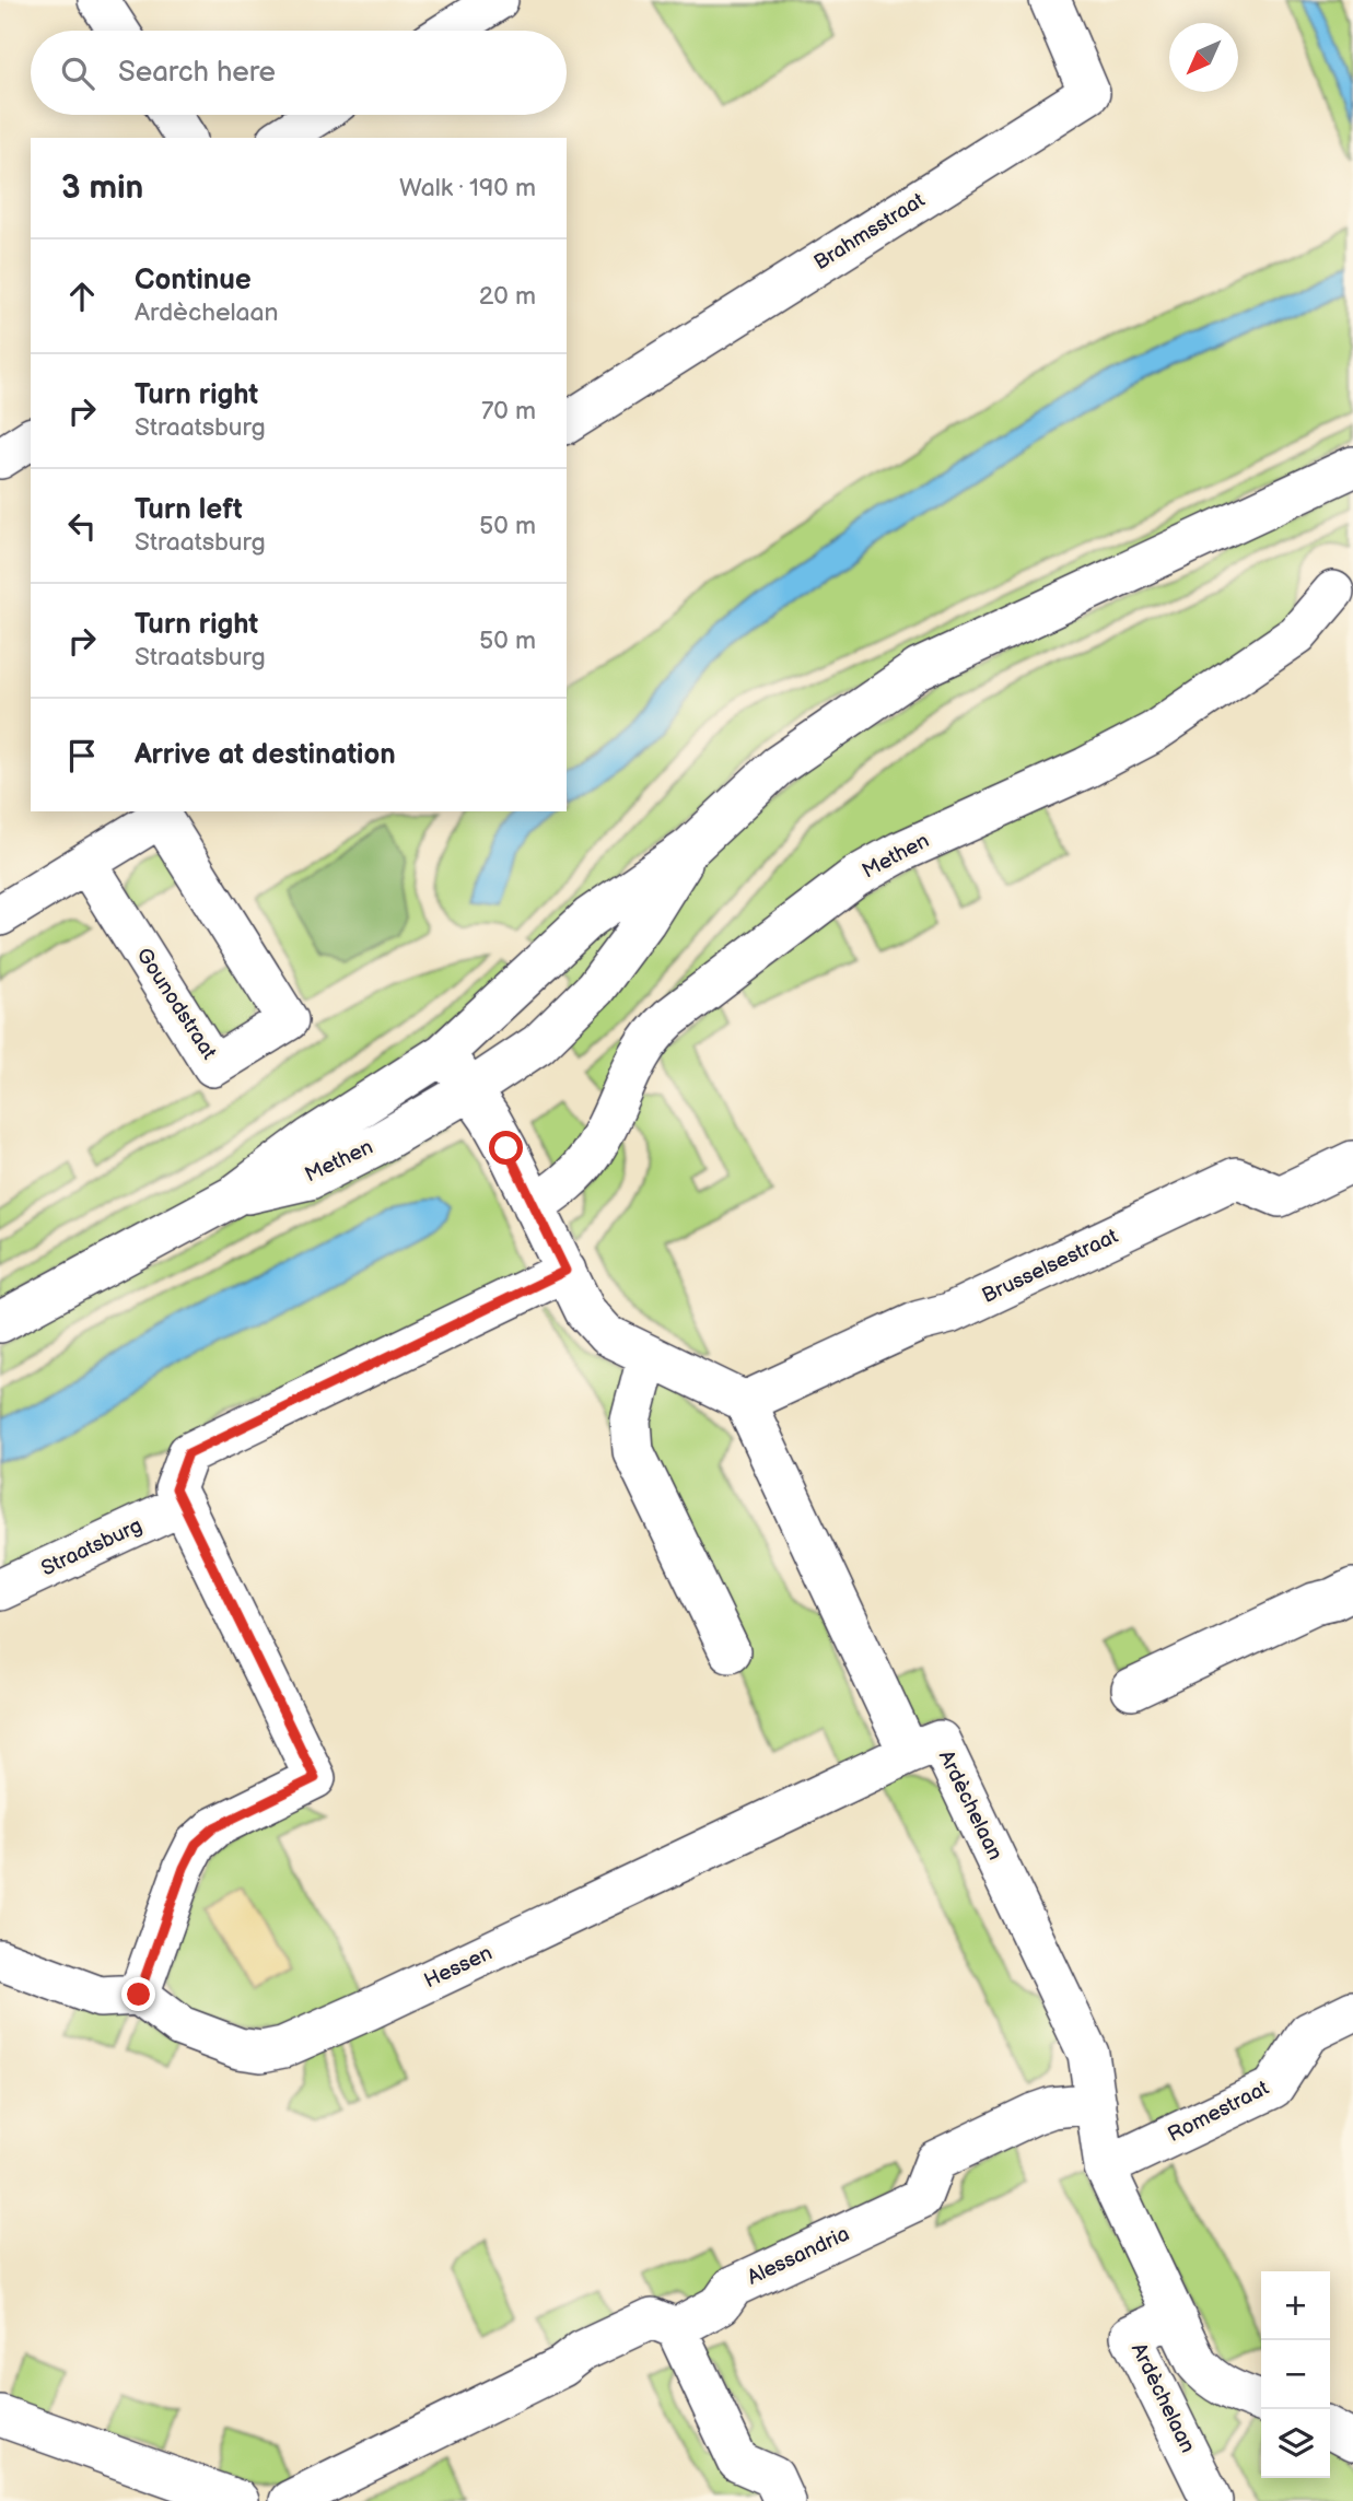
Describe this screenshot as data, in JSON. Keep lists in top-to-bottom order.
{
  "streets": {
    "street": [
      "Brahmsstraat",
      "Methen",
      "Gounodstraat",
      "Brusselsestraat",
      "Straatsburg",
      "Ardèchelaan",
      "Hessen",
      "Romestraat",
      "Alessandria"
    ]
  },
  "crossings": [
    ["Brusselsestraat", "Ardèchelaan"],
    ["Ardèchelaan", "Hessen"],
    ["Ardèchelaan", "Romestraat"],
    ["Ardèchelaan", "Alessandria"]
  ],
  "north": "bottom left",
  "page": {
    "search": "Search here",
    "heading": ["3 min", "Walk · 190 m"],
    "list": [
      ["Continue", "Ardèchelaan", "20 m"],
      ["Turn right", "Straatsburg", "70 m"],
      ["Turn left", "Straatsburg", "50 m"],
      ["Turn right", "Straatsburg", "50 m"],
      "Arrive at destination"
    ],
    "map_buttons": ["+", "−"]
  }
}
